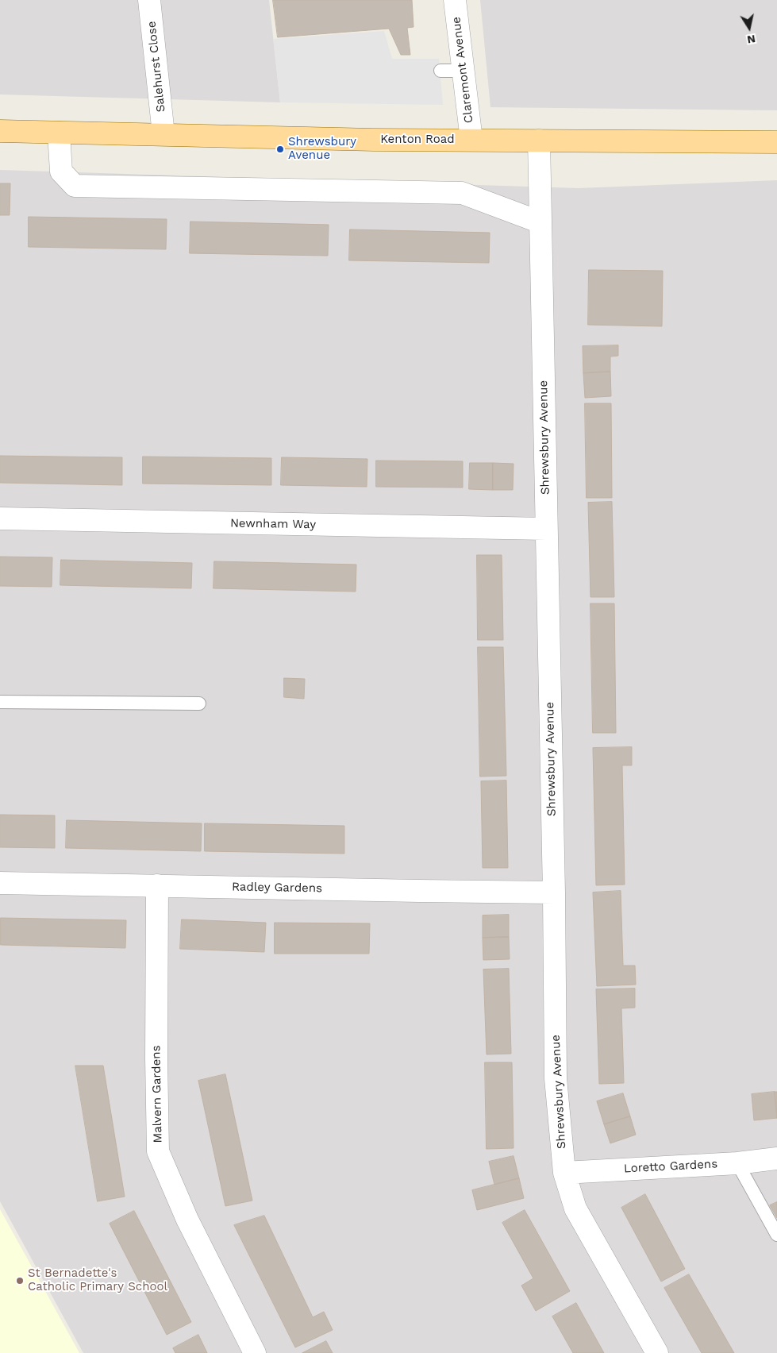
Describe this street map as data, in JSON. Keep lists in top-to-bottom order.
{
  "streets": {
    "main road": ["Kenton Road"],
    "street": [
      "Salehurst Close",
      "Claremont Avenue",
      "Shrewsbury Avenue",
      "Newnham Way",
      "Radley Gardens",
      "Malvern Gardens",
      "Loretto Gardens"
    ]
  },
  "crossings": [
    ["Salehurst Close", "Kenton Road"],
    ["Claremont Avenue", "Kenton Road"],
    ["Kenton Road", "Shrewsbury Avenue"],
    ["Shrewsbury Avenue", "Newnham Way"],
    ["Shrewsbury Avenue", "Radley Gardens"],
    ["Shrewsbury Avenue", "Loretto Gardens"],
    ["Radley Gardens", "Malvern Gardens"]
  ],
  "places": ["Shrewsbury Avenue", "St Bernadette's Catholic Primary School"],
  "north": "bottom"
}
